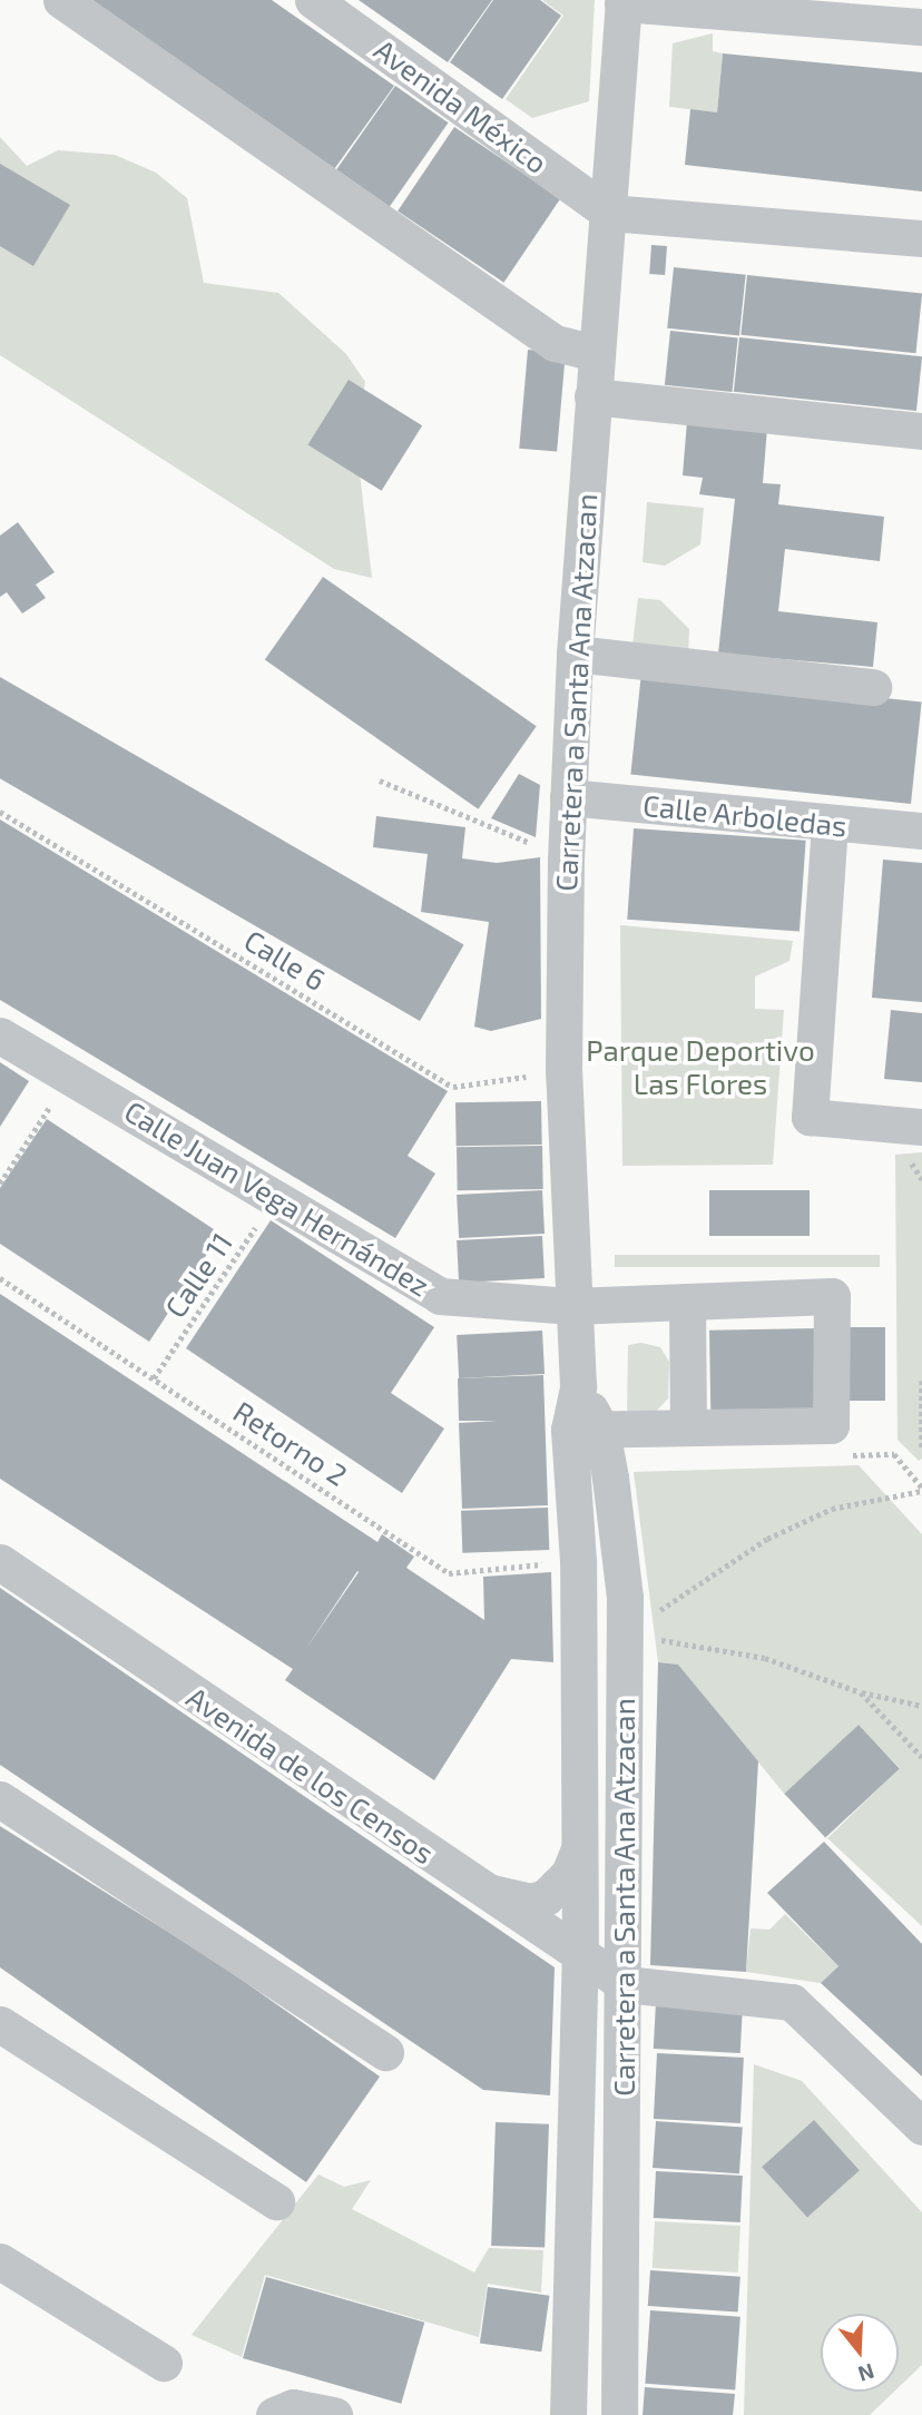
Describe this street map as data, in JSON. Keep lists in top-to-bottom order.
{
  "streets": {
    "street": [
      "Avenida México",
      "Carretera a Santa Ana Atzacan",
      "Calle Arboledas",
      "Calle Juan Vega Hernández",
      "Avenida de los Censos"
    ],
    "path": ["Calle 6", "Calle 11", "Retorno 2"]
  },
  "crossings": [
    ["Avenida México", "Carretera a Santa Ana Atzacan"],
    ["Carretera a Santa Ana Atzacan", "Calle Arboledas"],
    ["Carretera a Santa Ana Atzacan", "Calle 6"],
    ["Carretera a Santa Ana Atzacan", "Calle Juan Vega Hernández"],
    ["Carretera a Santa Ana Atzacan", "Retorno 2"],
    ["Carretera a Santa Ana Atzacan", "Avenida de los Censos"],
    ["Calle Juan Vega Hernández", "Calle 11"],
    ["Calle 11", "Retorno 2"]
  ],
  "parks": ["Parque Deportivo Las Flores"],
  "north": "bottom"
}
